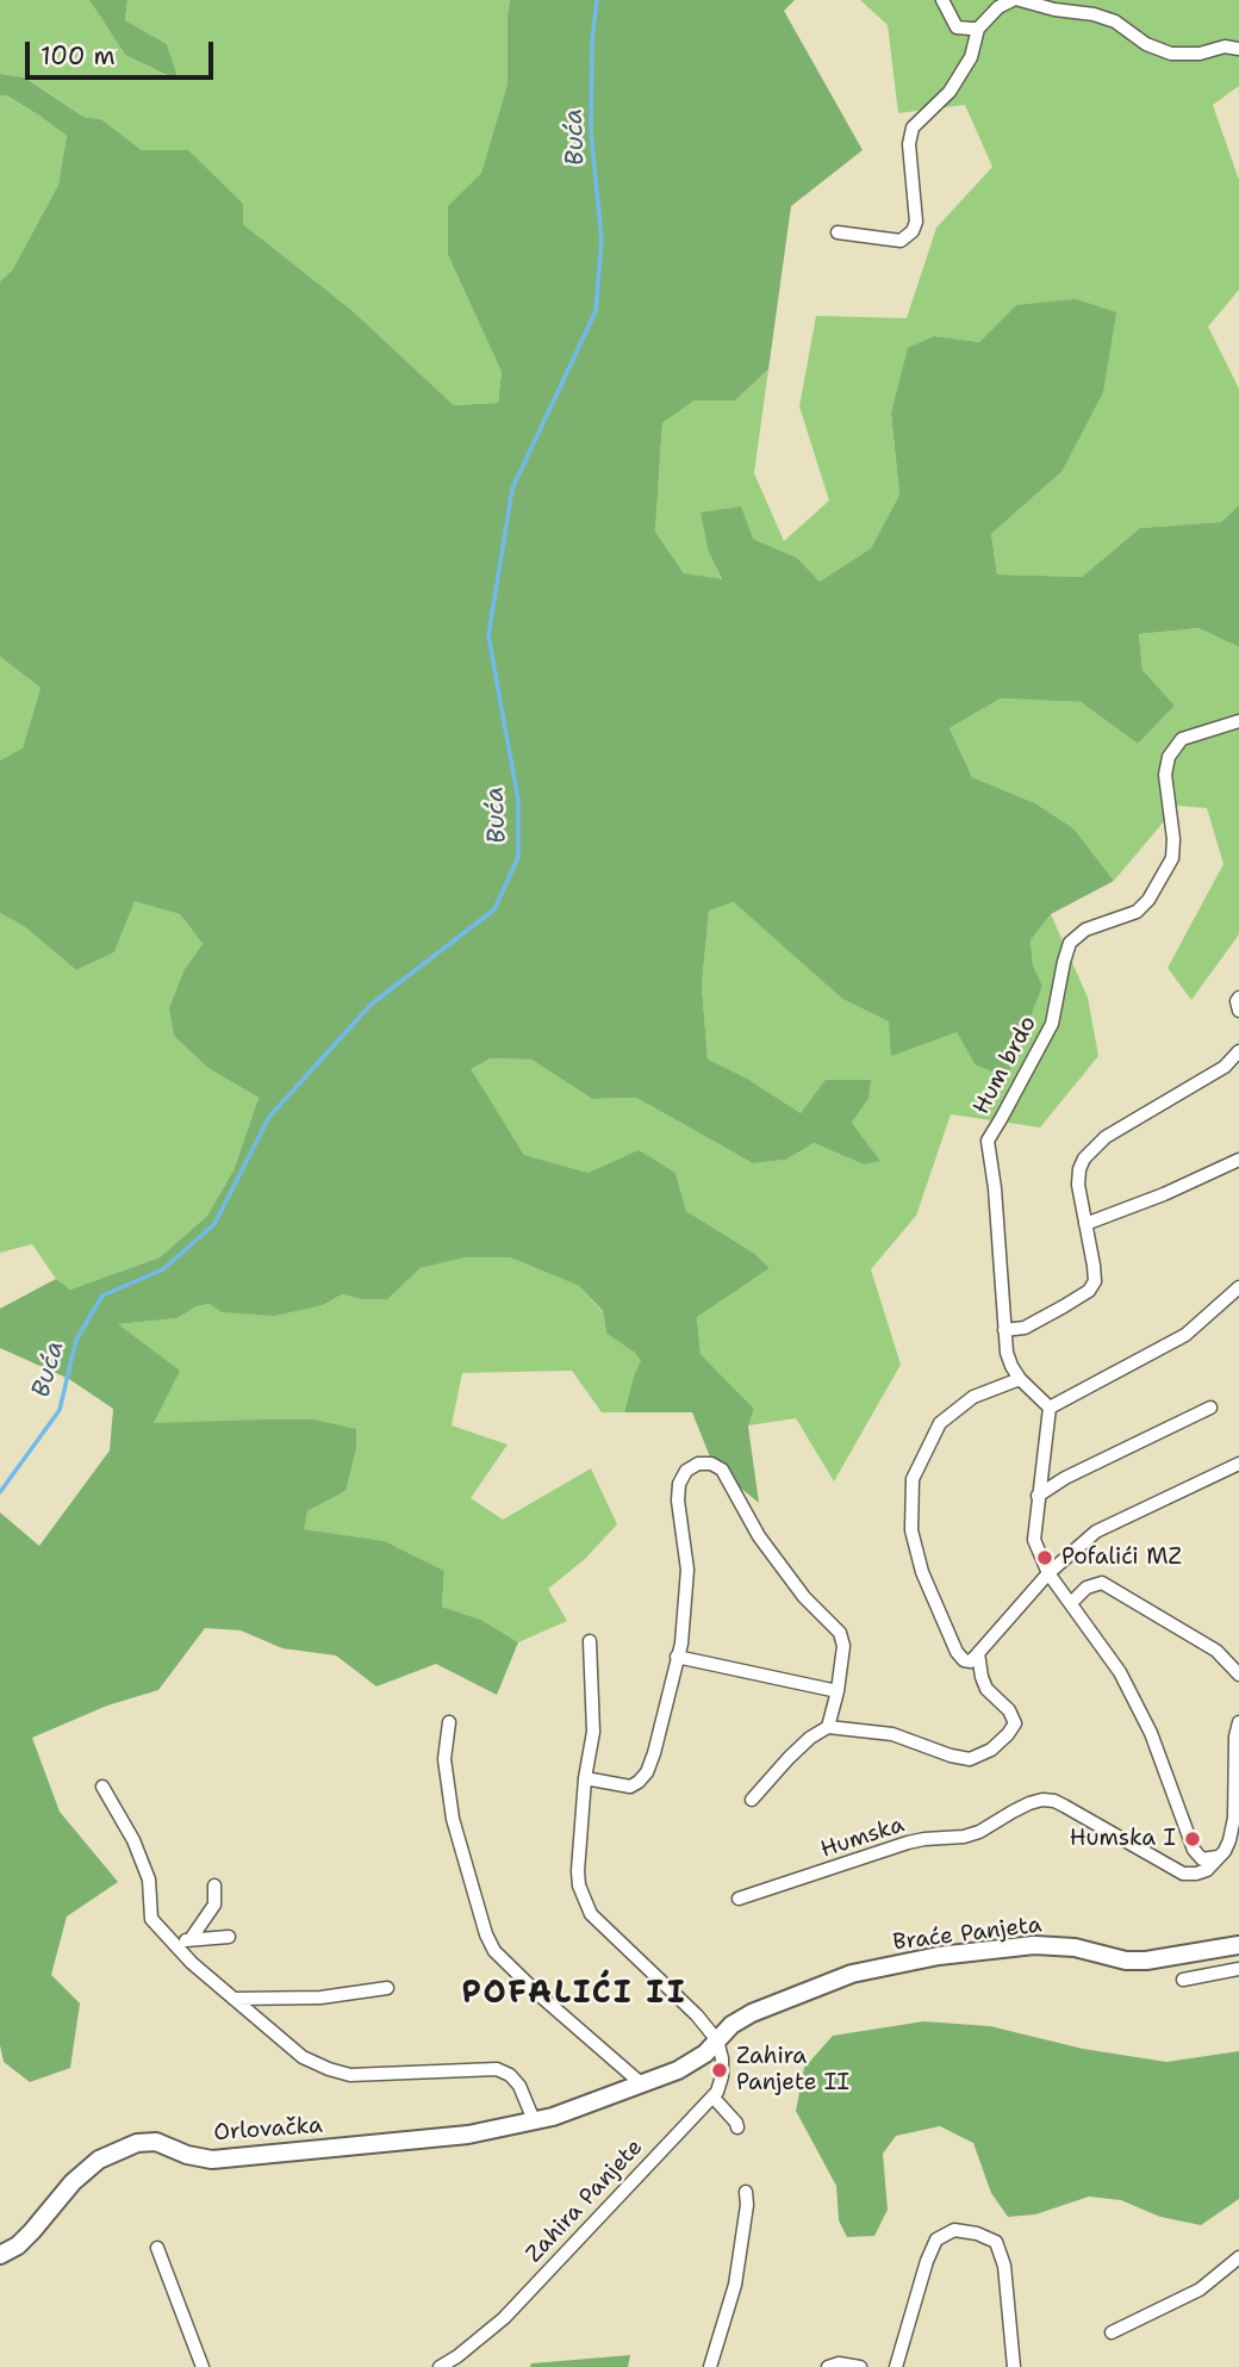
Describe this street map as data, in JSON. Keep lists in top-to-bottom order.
{
  "streets": {
    "street": [
      "Hum brdo",
      "Humska",
      "Braće Panjeta",
      "Orlovačka",
      "Zahira Panjete"
    ]
  },
  "crossings": [
    ["Braće Panjeta", "Orlovačka"],
    ["Braće Panjeta", "Zahira Panjete"],
    ["Orlovačka", "Zahira Panjete"]
  ],
  "districts": ["POFALIĆI II"],
  "water": ["Buća"],
  "places": ["Pofalići MZ", "Humska I", "Zahira Panjete II"],
  "scale_bar": "100 m"
}
